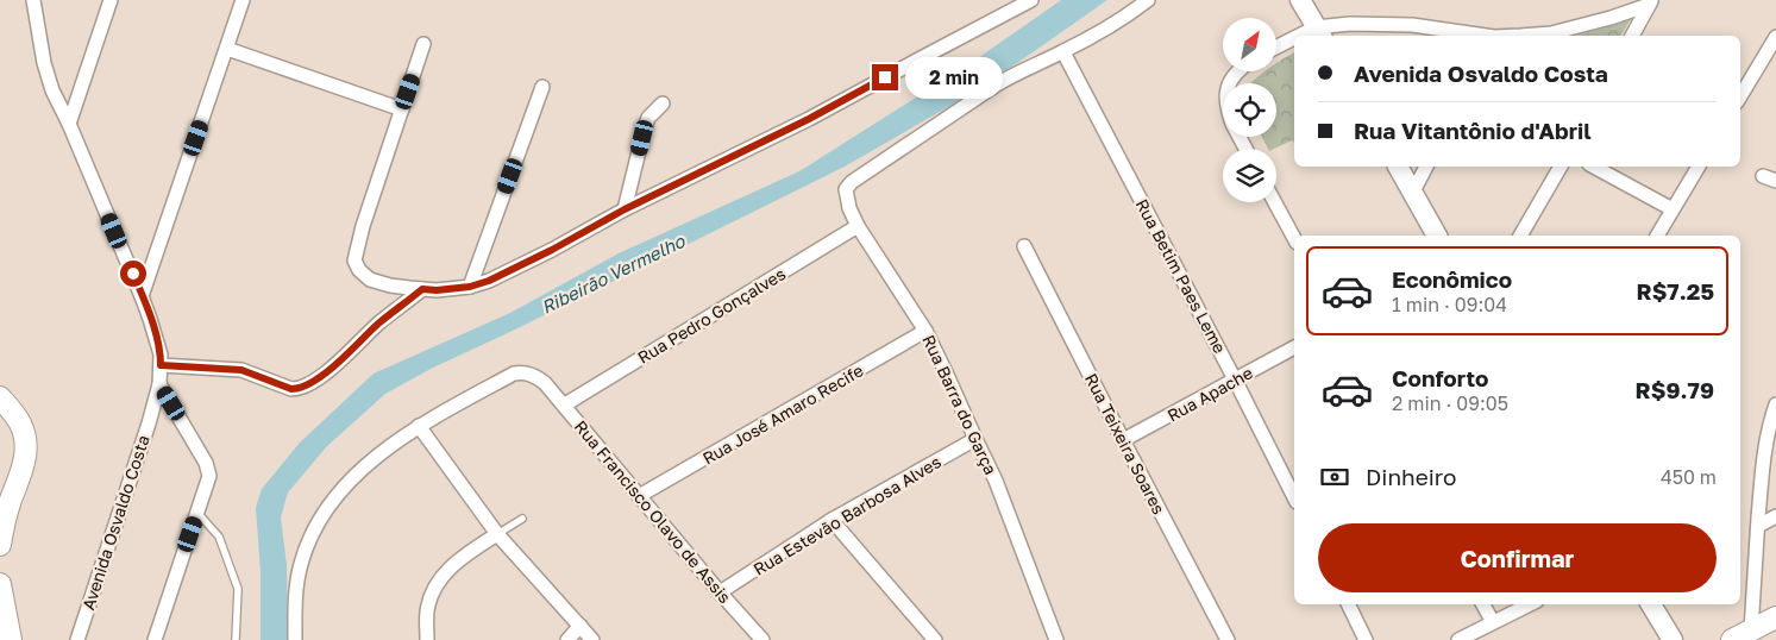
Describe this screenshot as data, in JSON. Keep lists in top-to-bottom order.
{
  "streets": {
    "street": [
      "Rua Betim Paes Leme",
      "Rua Pedro Gonçalves",
      "Rua Apache",
      "Rua Barra do Garça",
      "Rua José Amaro Recife",
      "Rua Teixeira Soares",
      "Rua Francisco Olavo de Assis",
      "Rua Estevão Barbosa Alves",
      "Avenida Osvaldo Costa"
    ]
  },
  "crossings": [
    ["Rua Betim Paes Leme", "Rua Apache"],
    ["Rua Betim Paes Leme", "Rua Barra do Garça"],
    ["Rua Pedro Gonçalves", "Rua Barra do Garça"],
    ["Rua Pedro Gonçalves", "Rua Francisco Olavo de Assis"],
    ["Rua Apache", "Rua Teixeira Soares"],
    ["Rua Barra do Garça", "Rua José Amaro Recife"],
    ["Rua Barra do Garça", "Rua Estevão Barbosa Alves"],
    ["Rua José Amaro Recife", "Rua Francisco Olavo de Assis"],
    ["Rua Francisco Olavo de Assis", "Rua Estevão Barbosa Alves"]
  ],
  "water": ["Ribeirão Vermelho"],
  "north": "top right",
  "page": {
    "banner": ["Avenida Osvaldo Costa", "Rua Vitantônio d'Abril"],
    "bubble": "2 min",
    "list": [
      {
        "name": "Econômico",
        "note": "1 min · 09:04",
        "value": "R$7.25"
      },
      {
        "name": "Conforto",
        "note": "2 min · 09:05",
        "value": "R$9.79"
      }
    ],
    "pay": ["Dinheiro", "450 m"],
    "buttons": "Confirmar"
  }
}
